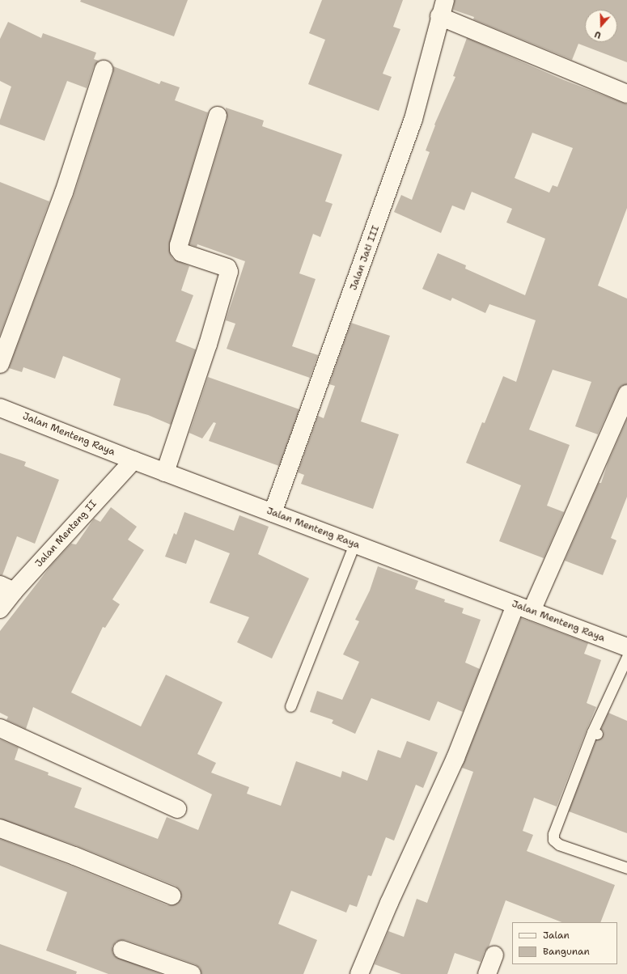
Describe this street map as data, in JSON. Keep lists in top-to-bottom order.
{
  "streets": {
    "street": ["Jalan Jati III", "Jalan Menteng Raya", "Jalan Menteng II"]
  },
  "crossings": [
    ["Jalan Jati III", "Jalan Menteng Raya"],
    ["Jalan Menteng Raya", "Jalan Menteng II"]
  ],
  "legend": ["Jalan", "Bangunan"],
  "north": "bottom"
}
